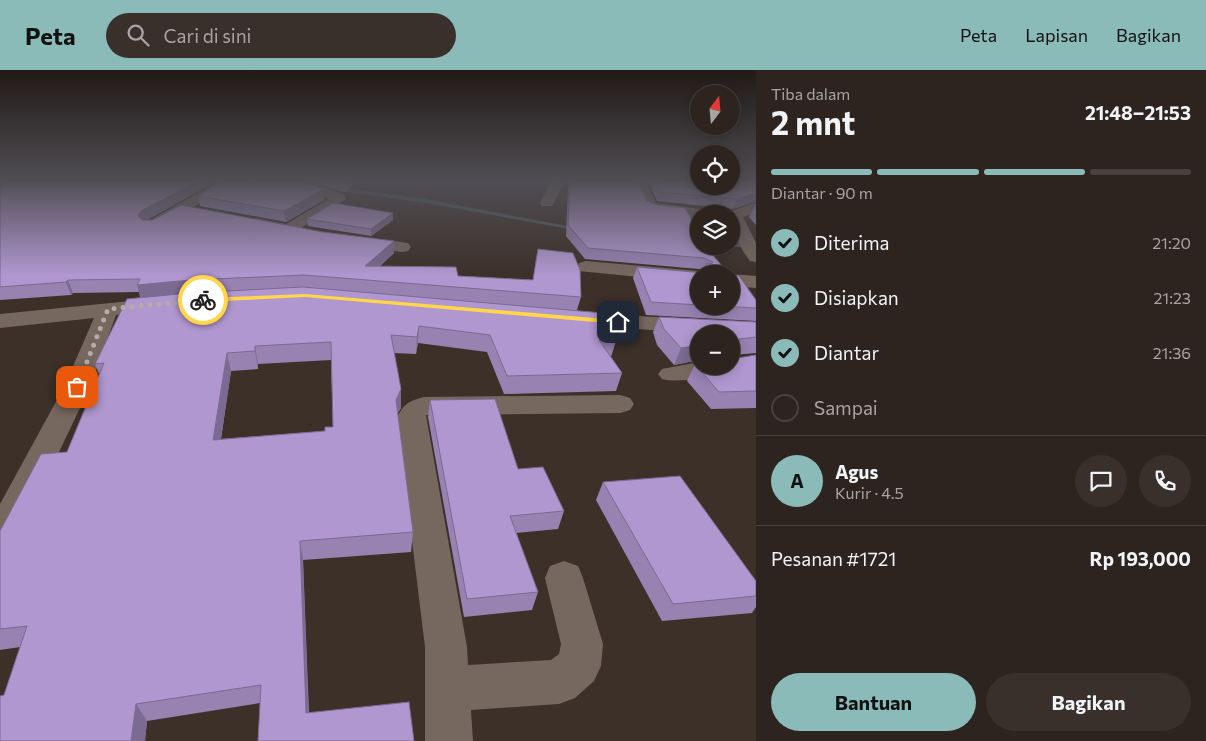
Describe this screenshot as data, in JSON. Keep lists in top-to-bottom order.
{
  "north": "top",
  "page": {
    "header": "Peta",
    "search": "Cari di sini",
    "nav": ["Peta", "Lapisan", "Bagikan"],
    "heading": ["2 mnt", "Tiba dalam", "21:48–21:53"],
    "panel": [
      "Agus",
      "Kurir · 4.5",
      "Pesanan #1721",
      "Rp 193,000"
    ],
    "map_buttons": ["+", "−"],
    "bar": "Diantar · 90 m",
    "list": [
      ["Diterima", "21:20"],
      ["Disiapkan", "21:23"],
      ["Diantar", "21:36"],
      "Sampai"
    ],
    "round": "A",
    "buttons": ["Bantuan", "Bagikan"]
  }
}
